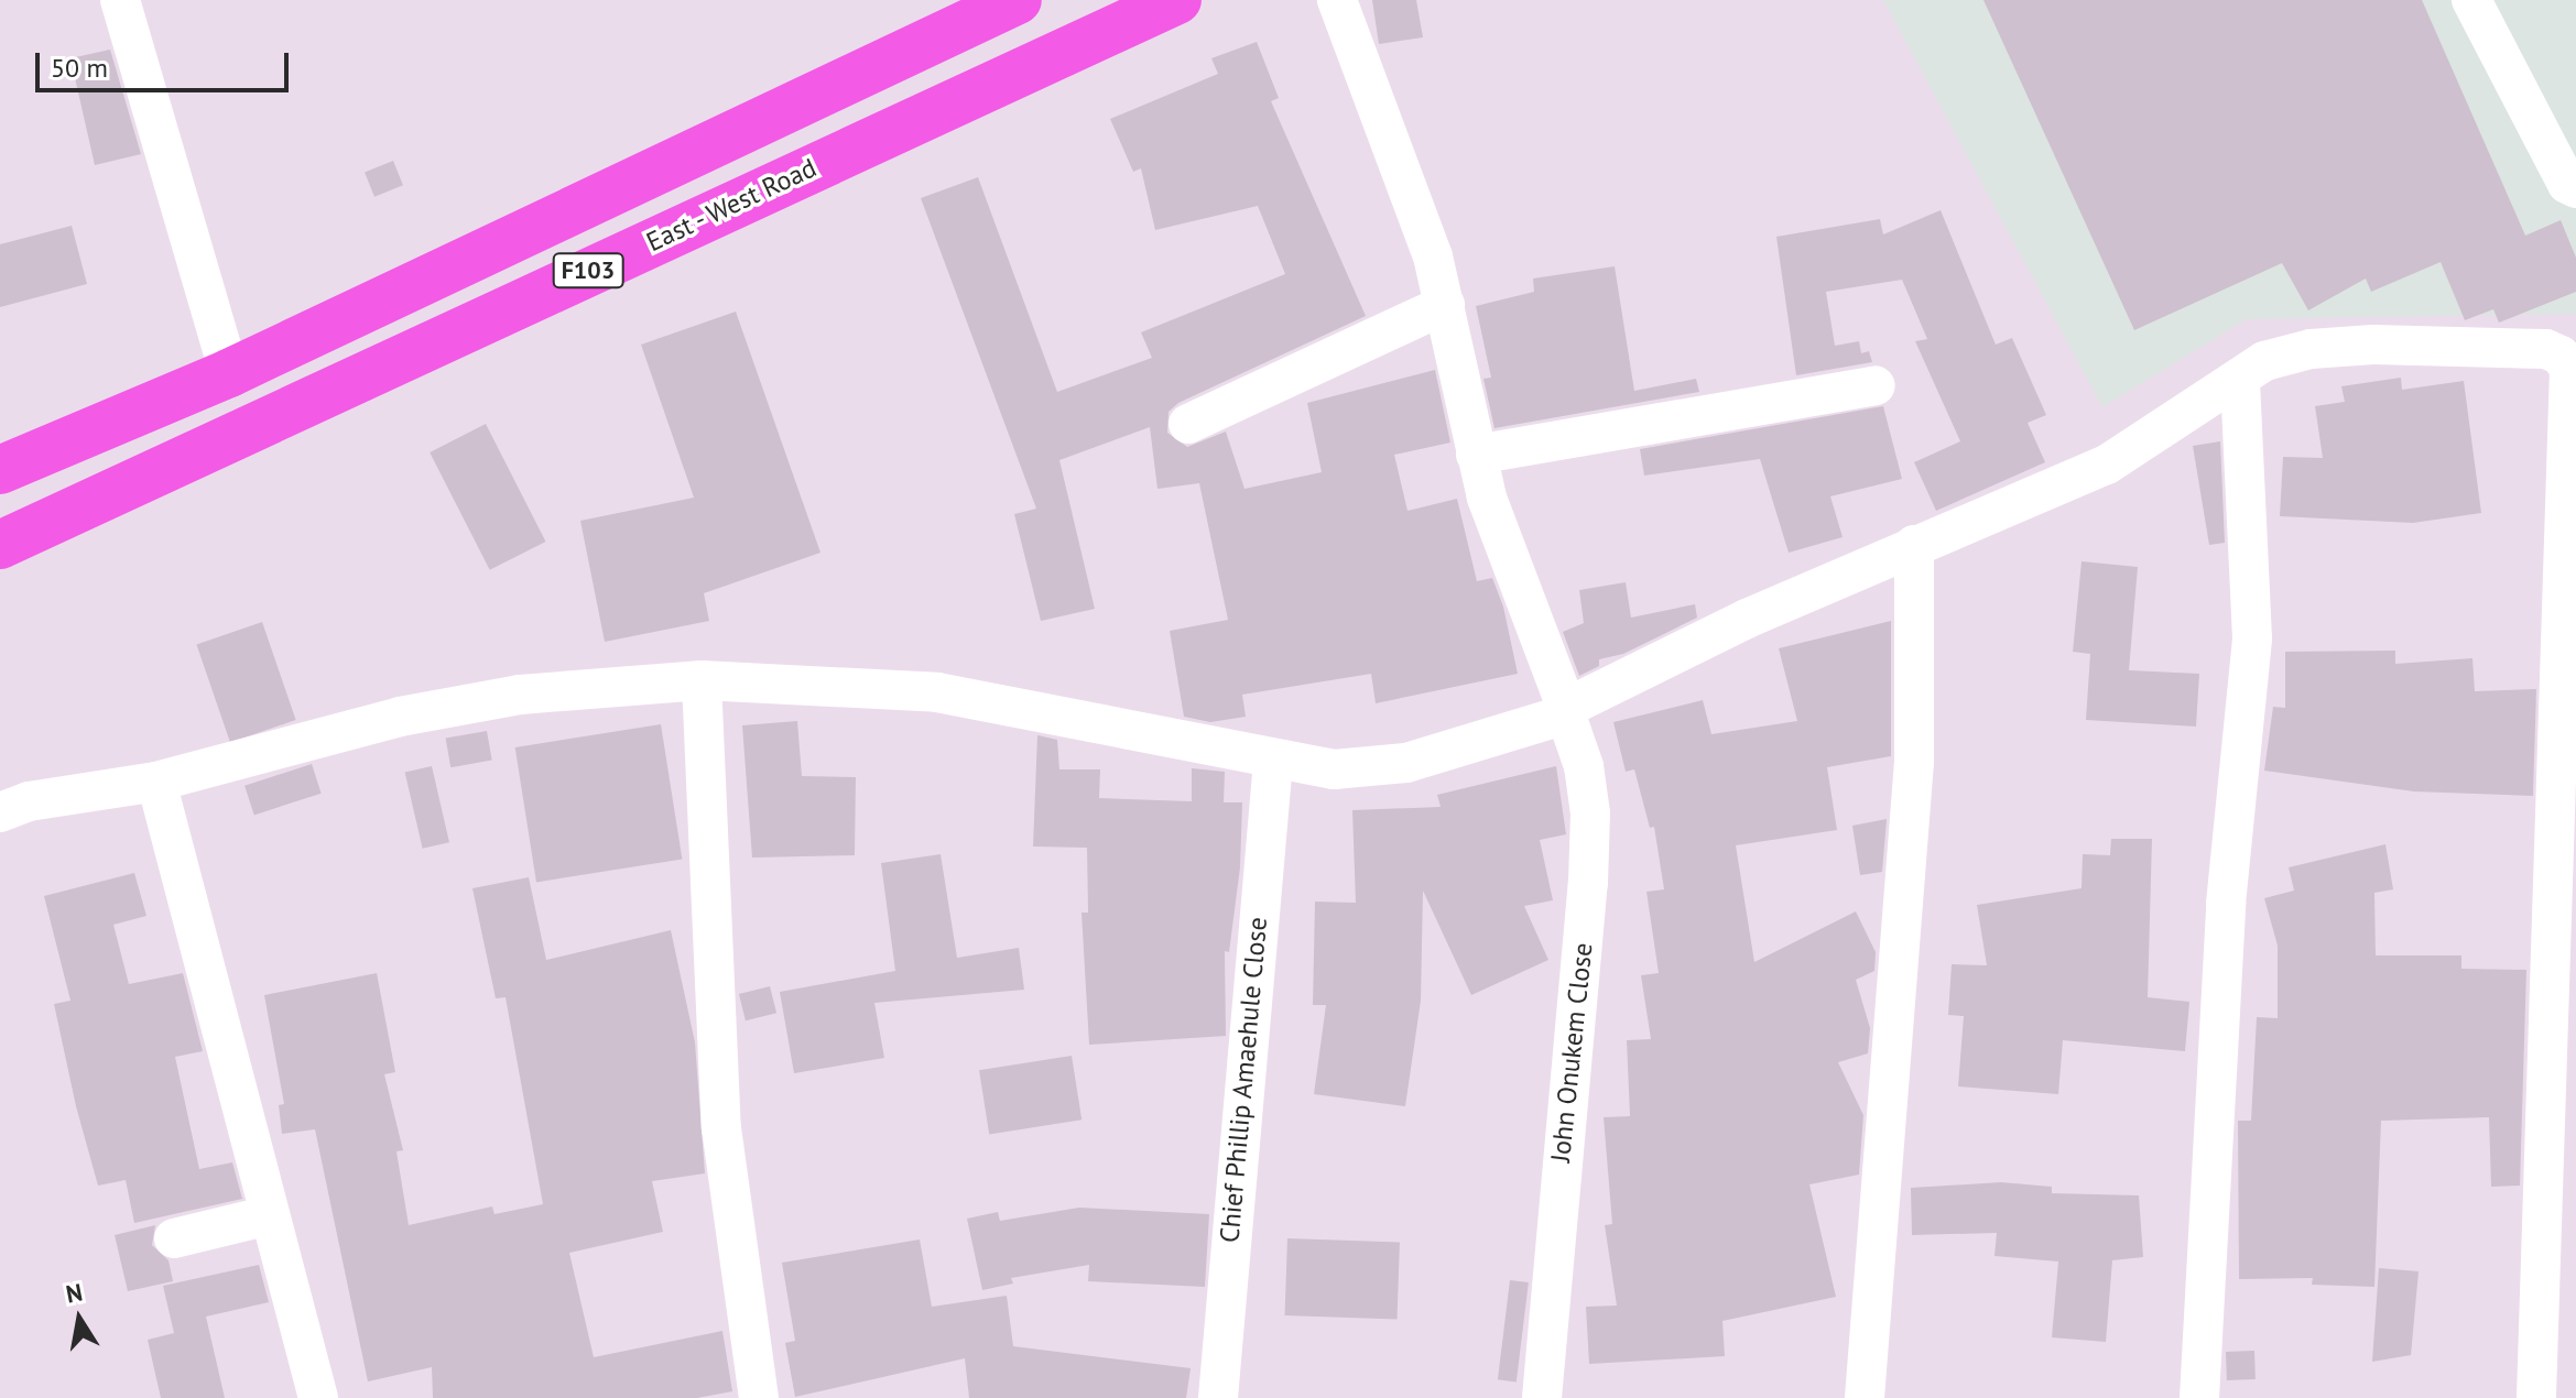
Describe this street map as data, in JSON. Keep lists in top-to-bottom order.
{
  "streets": {
    "main road": ["East - West Road", "F103"],
    "street": ["John Onukem Close", "Chief Phillip Amaehule Close"]
  },
  "scale_bar": "50 m",
  "north": "top"
}
